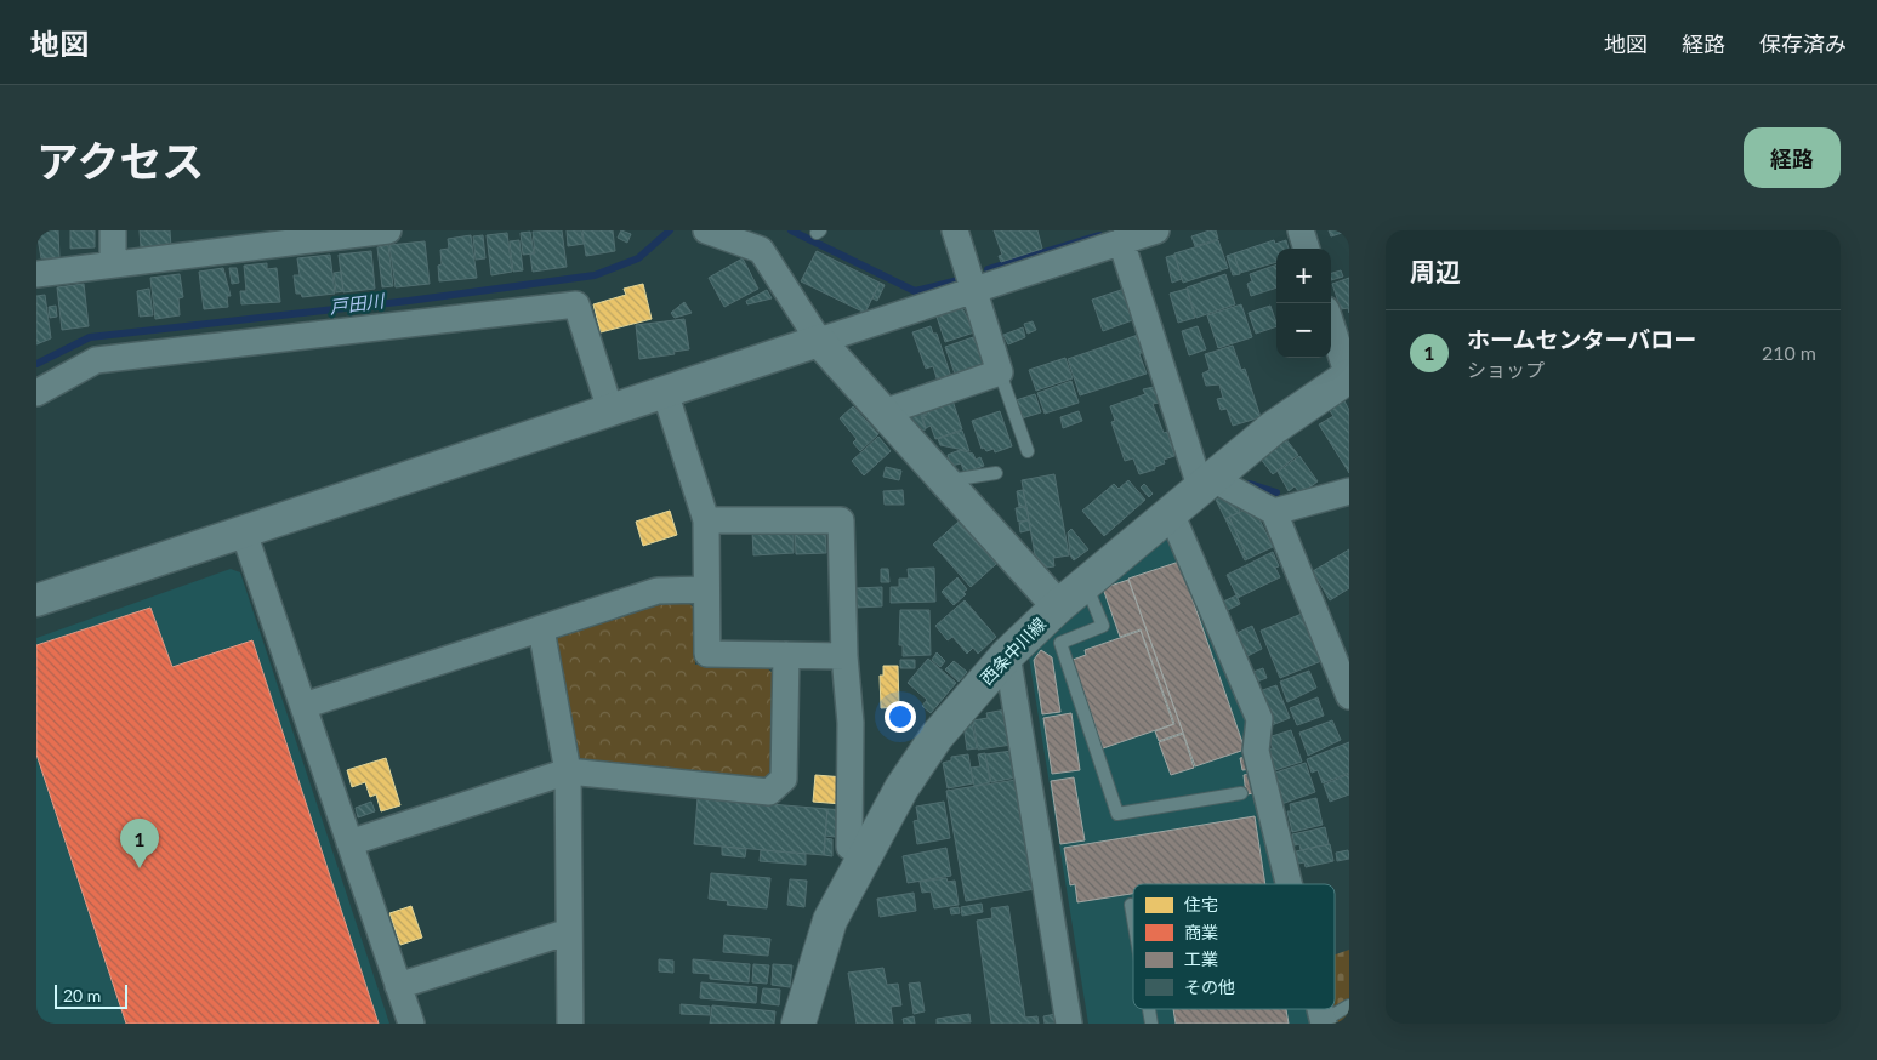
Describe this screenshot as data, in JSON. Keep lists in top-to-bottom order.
{
  "streets": {
    "main road": ["西条中川線"]
  },
  "water": ["戸田川"],
  "legend": [
    "住宅",
    "商業",
    "工業",
    "その他"
  ],
  "scale_bar": "20 m",
  "page": {
    "header": "地図",
    "nav": ["地図", "経路", "保存済み"],
    "title": "アクセス",
    "buttons": "経路",
    "heading": "周辺",
    "map_buttons": ["+", "−"],
    "list": [
      {
        "mark": "1",
        "name": "ホームセンターバロー",
        "note": "ショップ",
        "value": "210 m"
      }
    ],
    "pins": "1",
    "scale": "20 m"
  }
}
